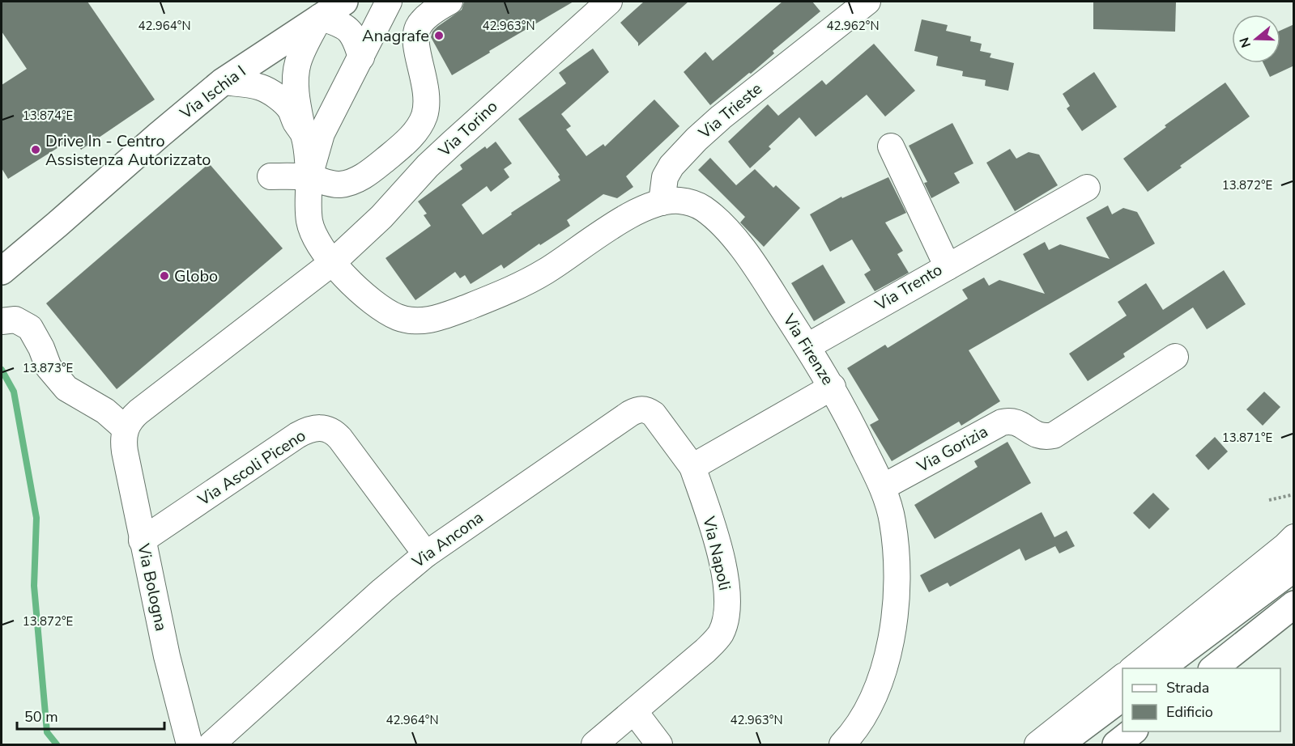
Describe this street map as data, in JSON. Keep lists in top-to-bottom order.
{
  "streets": {
    "main road": ["Via Ischia I"],
    "street": [
      "Via Trieste",
      "Via Torino",
      "Via Trento",
      "Via Firenze",
      "Via Gorizia",
      "Via Ascoli Piceno",
      "Via Ancona",
      "Via Napoli",
      "Via Bologna"
    ]
  },
  "crossings": [
    ["Via Trieste", "Via Firenze"],
    ["Via Torino", "Via Firenze"],
    ["Via Trento", "Via Firenze"],
    ["Via Firenze", "Via Gorizia"],
    ["Via Ascoli Piceno", "Via Ancona"],
    ["Via Ascoli Piceno", "Via Bologna"],
    ["Via Ancona", "Via Napoli"]
  ],
  "places": ["Anagrafe", "Drive In - Centro Assistenza Autorizzato", "Globo"],
  "legend": ["Strada", "Edificio"],
  "scale_bar": "50 m",
  "north": "left",
  "coordinates": [
    "42.964°N",
    "42.963°N",
    "42.962°N",
    "13.874°E",
    "13.872°E",
    "13.873°E",
    "13.871°E"
  ]
}
